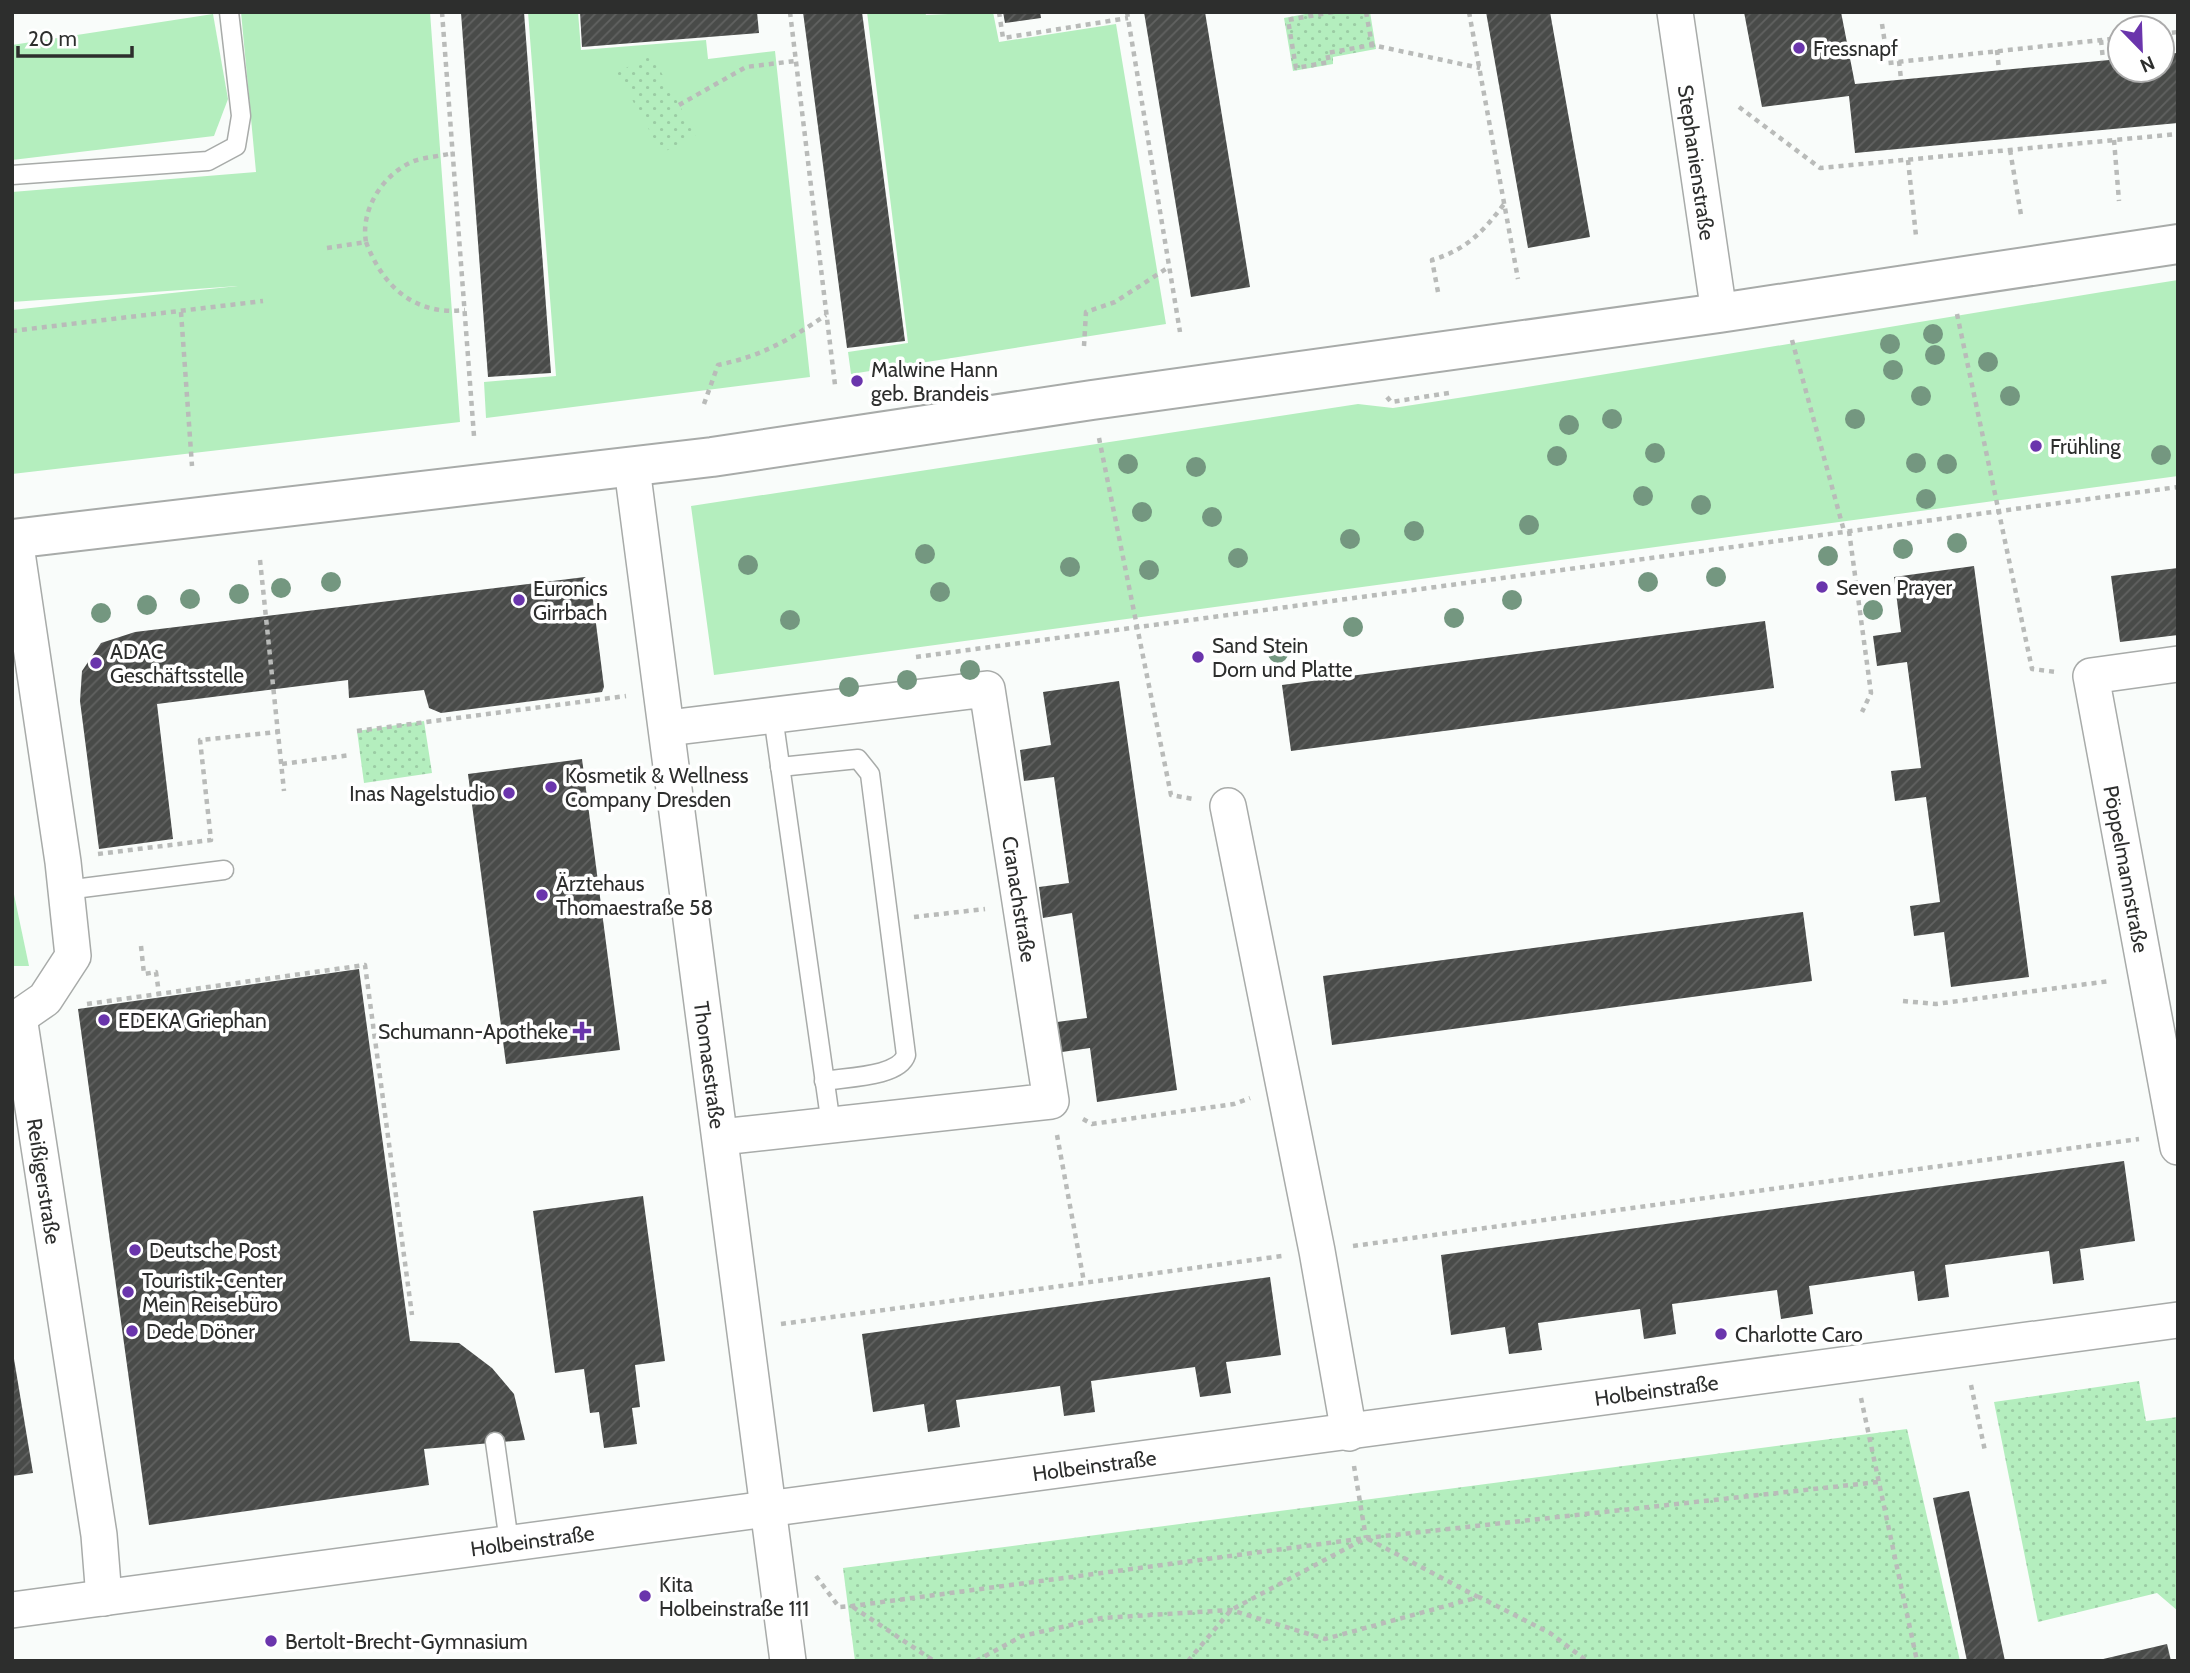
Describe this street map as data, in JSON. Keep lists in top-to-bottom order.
{
  "streets": {
    "street": [
      "Stephanienstraße",
      "Pöppelmannstraße",
      "Cranachstraße",
      "Thomaestraße",
      "Reißigerstraße",
      "Holbeinstraße"
    ]
  },
  "crossings": [
    ["Cranachstraße", "Thomaestraße"],
    ["Thomaestraße", "Holbeinstraße"],
    ["Reißigerstraße", "Holbeinstraße"]
  ],
  "places": {
    "other": [
      "Fressnapf",
      "Malwine Hann geb. Brandeis",
      "Frühling",
      "Seven Prayer",
      "Euronics Girrbach",
      "Sand Stein Dorn und Platte",
      "ADAC Geschäftsstelle",
      "Kosmetik & Wellness Company Dresden",
      "Inas Nagelstudio",
      "Ärztehaus Thomaestraße 58",
      "EDEKA Griephan",
      "Deutsche Post",
      "Touristik-Center Mein Reisebüro",
      "Dede Döner",
      "Charlotte Caro",
      "Kita Holbeinstraße 111",
      "Bertolt-Brecht-Gymnasium"
    ],
    "health": ["Schumann-Apotheke"]
  },
  "scale_bar": "20 m",
  "north": "bottom right"
}
